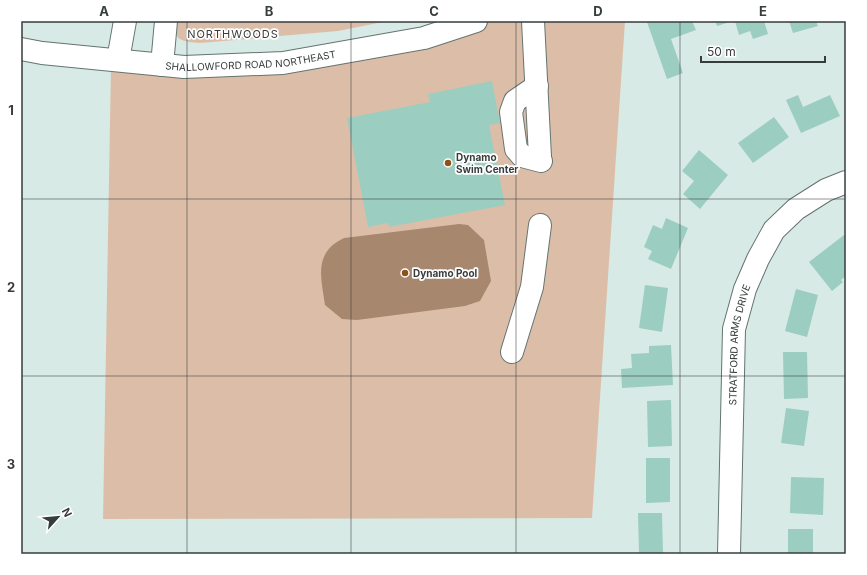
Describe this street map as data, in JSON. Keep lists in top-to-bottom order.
{
  "streets": {
    "street": ["SHALLOWFORD ROAD NORTHEAST", "STRATFORD ARMS DRIVE"]
  },
  "districts": ["NORTHWOODS"],
  "places": ["Dynamo Swim Center", "Dynamo Pool"],
  "scale_bar": "50 m",
  "north": "top right",
  "grid": {
    "columns": [
      "A",
      "B",
      "C",
      "D",
      "E"
    ],
    "rows": ["1", "2", "3"]
  }
}
